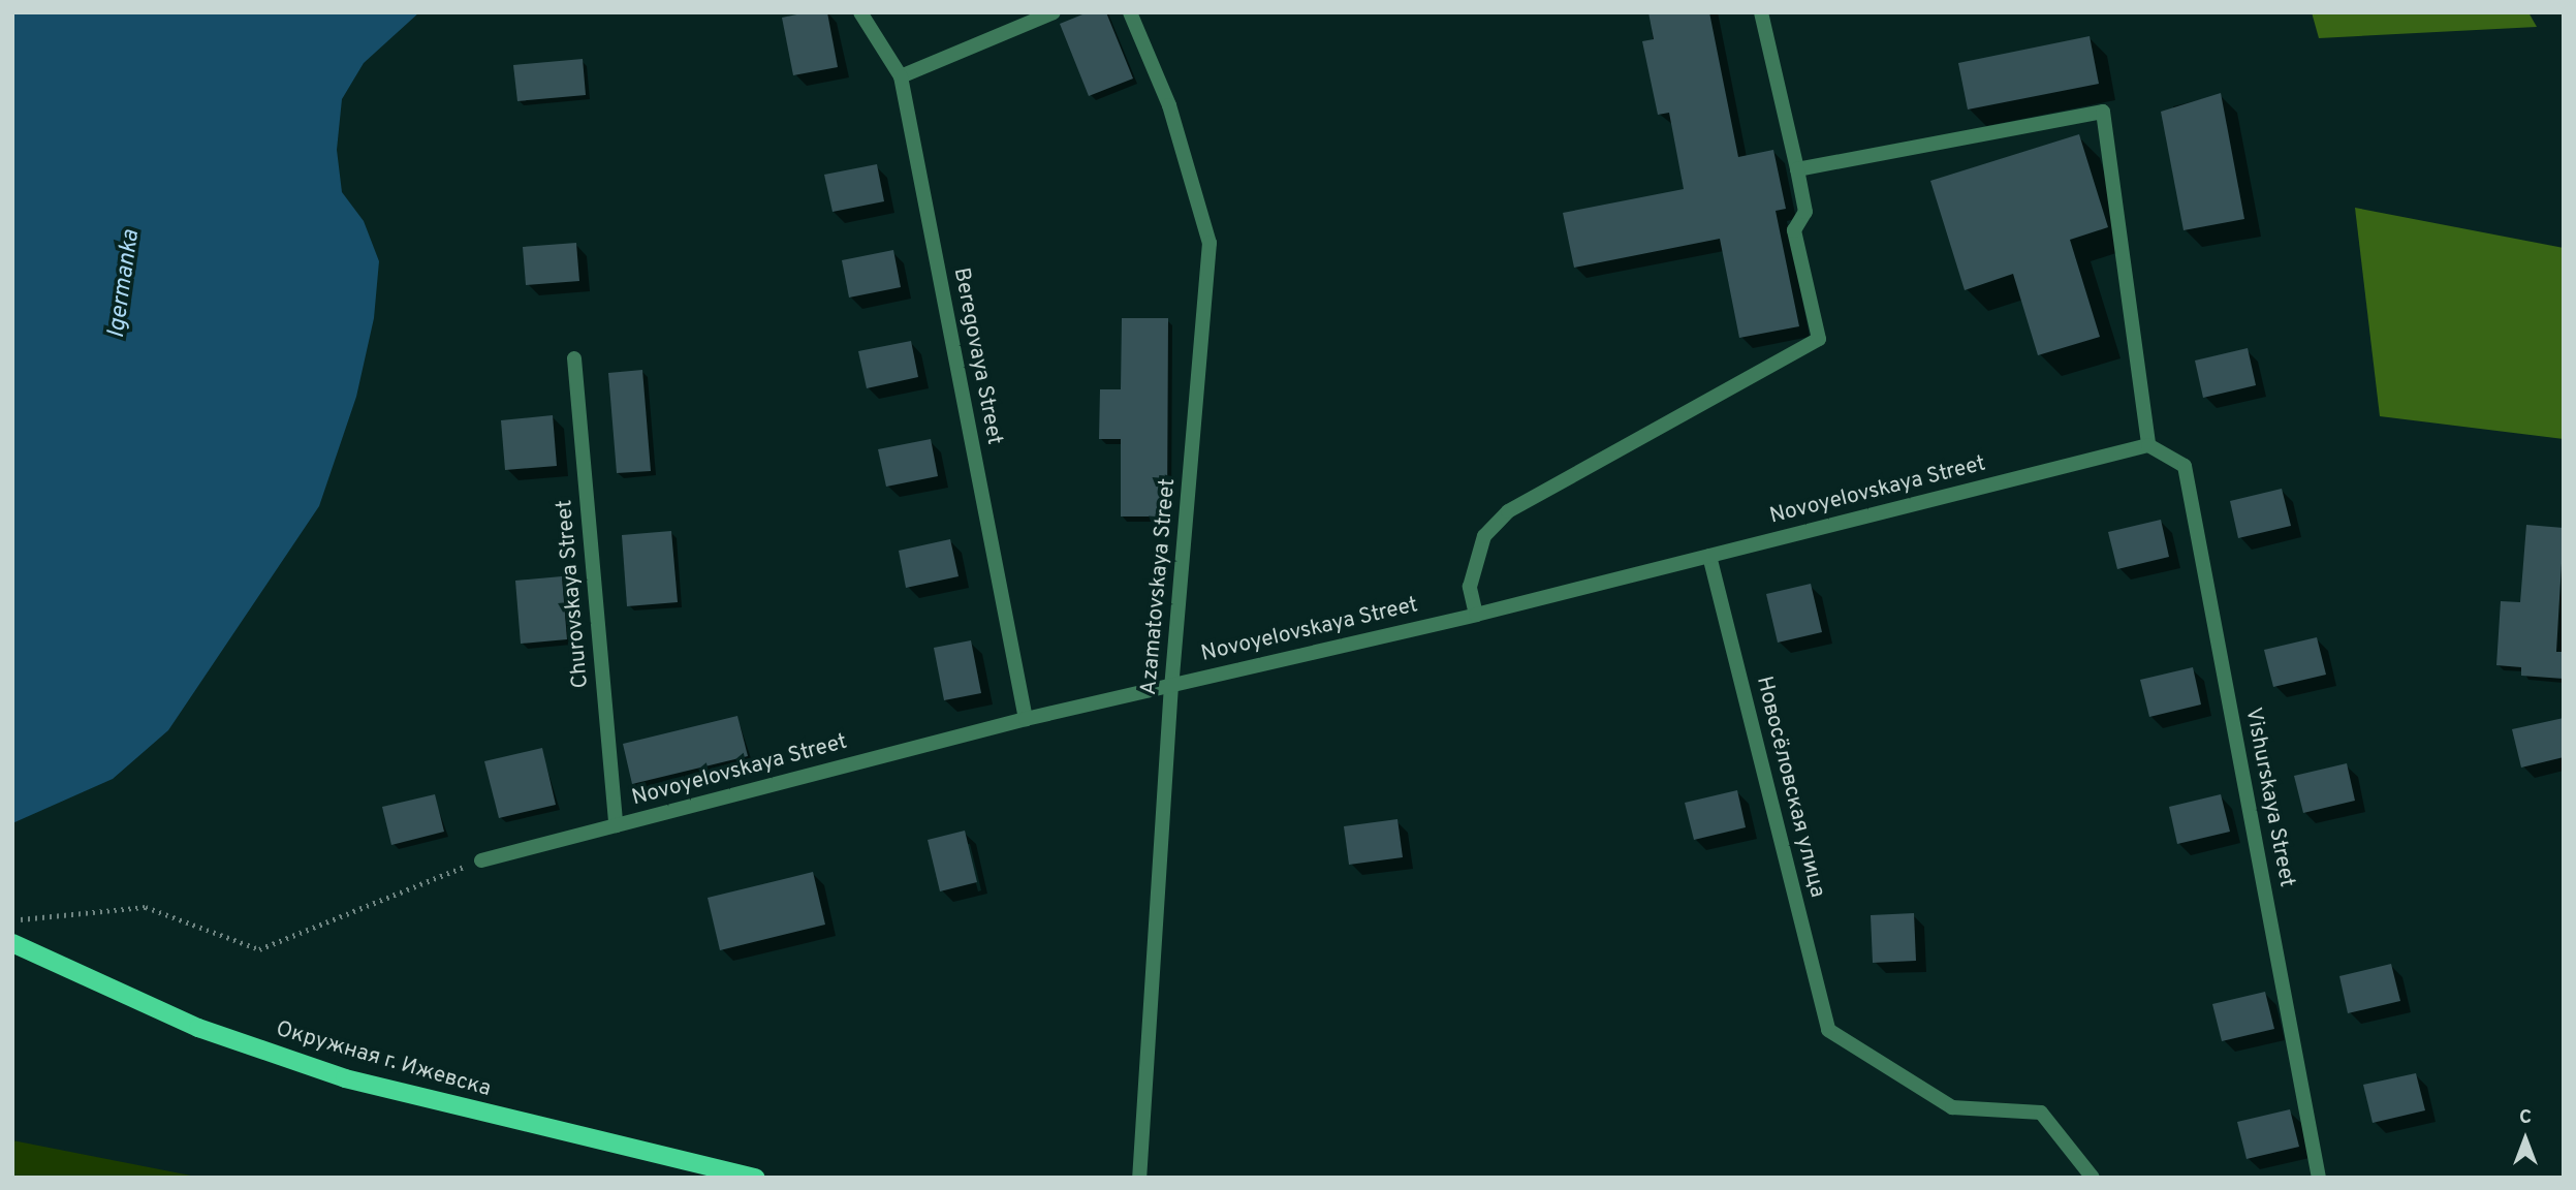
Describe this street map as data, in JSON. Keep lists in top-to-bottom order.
{
  "streets": {
    "main road": ["Окружная г. Ижевска"],
    "street": [
      "Beregovaya Street",
      "Novoyelovskaya Street",
      "Azamatovskaya Street",
      "Churovskaya Street",
      "Новосёловская улица",
      "Vishurskaya Street"
    ]
  },
  "crossings": [
    ["Beregovaya Street", "Novoyelovskaya Street"],
    ["Novoyelovskaya Street", "Azamatovskaya Street"],
    ["Novoyelovskaya Street", "Churovskaya Street"],
    ["Novoyelovskaya Street", "Новосёловская улица"],
    ["Novoyelovskaya Street", "Vishurskaya Street"]
  ],
  "water": ["Igermanka"],
  "north": "top"
}
